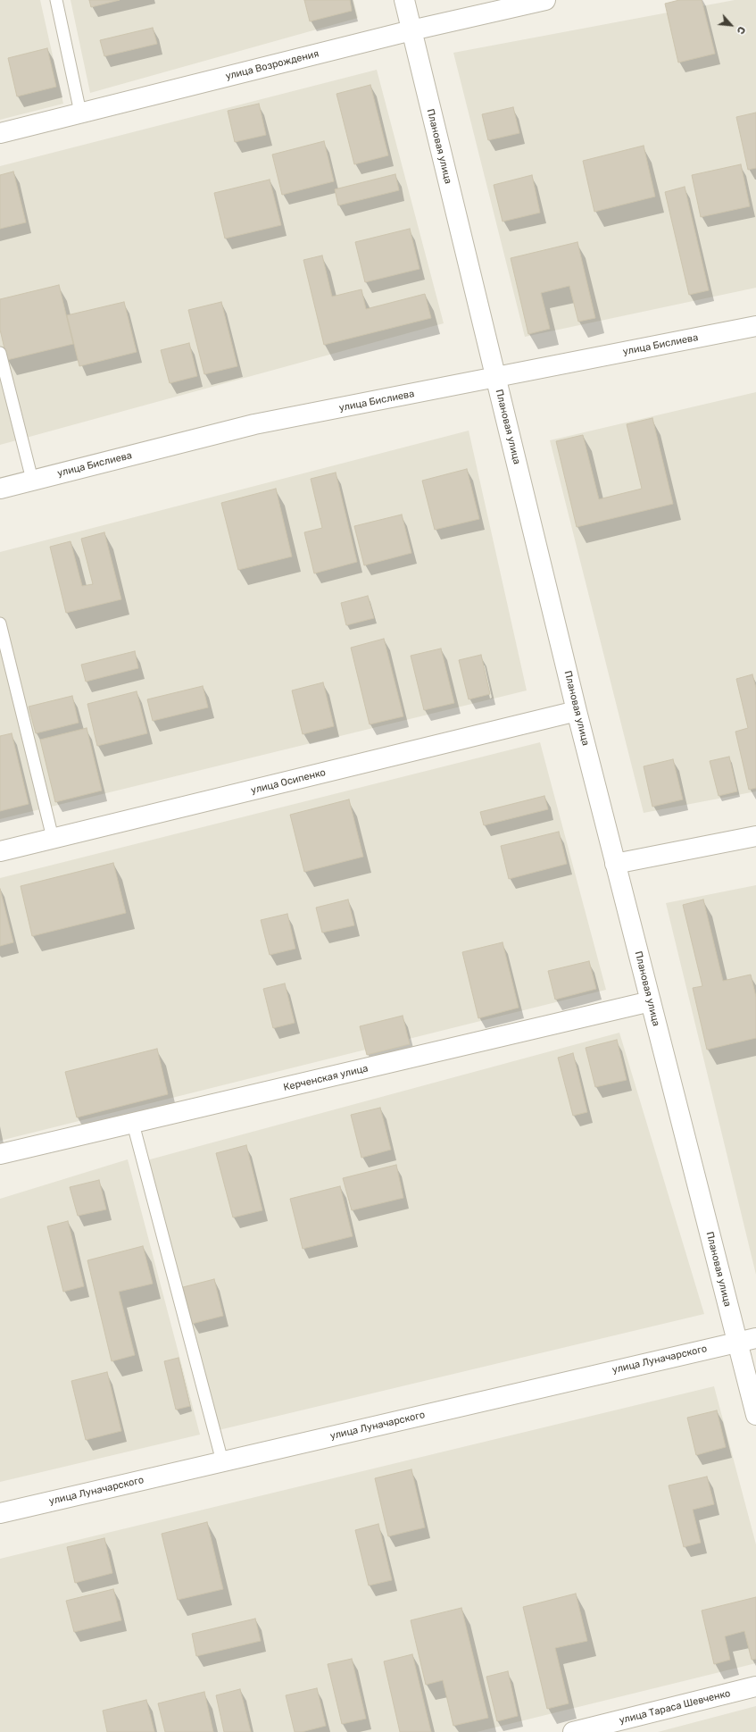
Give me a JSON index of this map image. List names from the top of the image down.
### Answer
{
  "streets": {
    "street": [
      "улица Возрождения",
      "Плановая улица",
      "улица Бислиева",
      "улица Осипенко",
      "Керченская улица",
      "улица Луначарского",
      "улица Тараса Шевченко"
    ]
  },
  "crossings": [
    ["улица Возрождения", "Плановая улица"],
    ["Плановая улица", "улица Бислиева"],
    ["Плановая улица", "улица Осипенко"],
    ["Плановая улица", "Керченская улица"],
    ["Плановая улица", "улица Луначарского"]
  ],
  "north": "bottom right"
}
